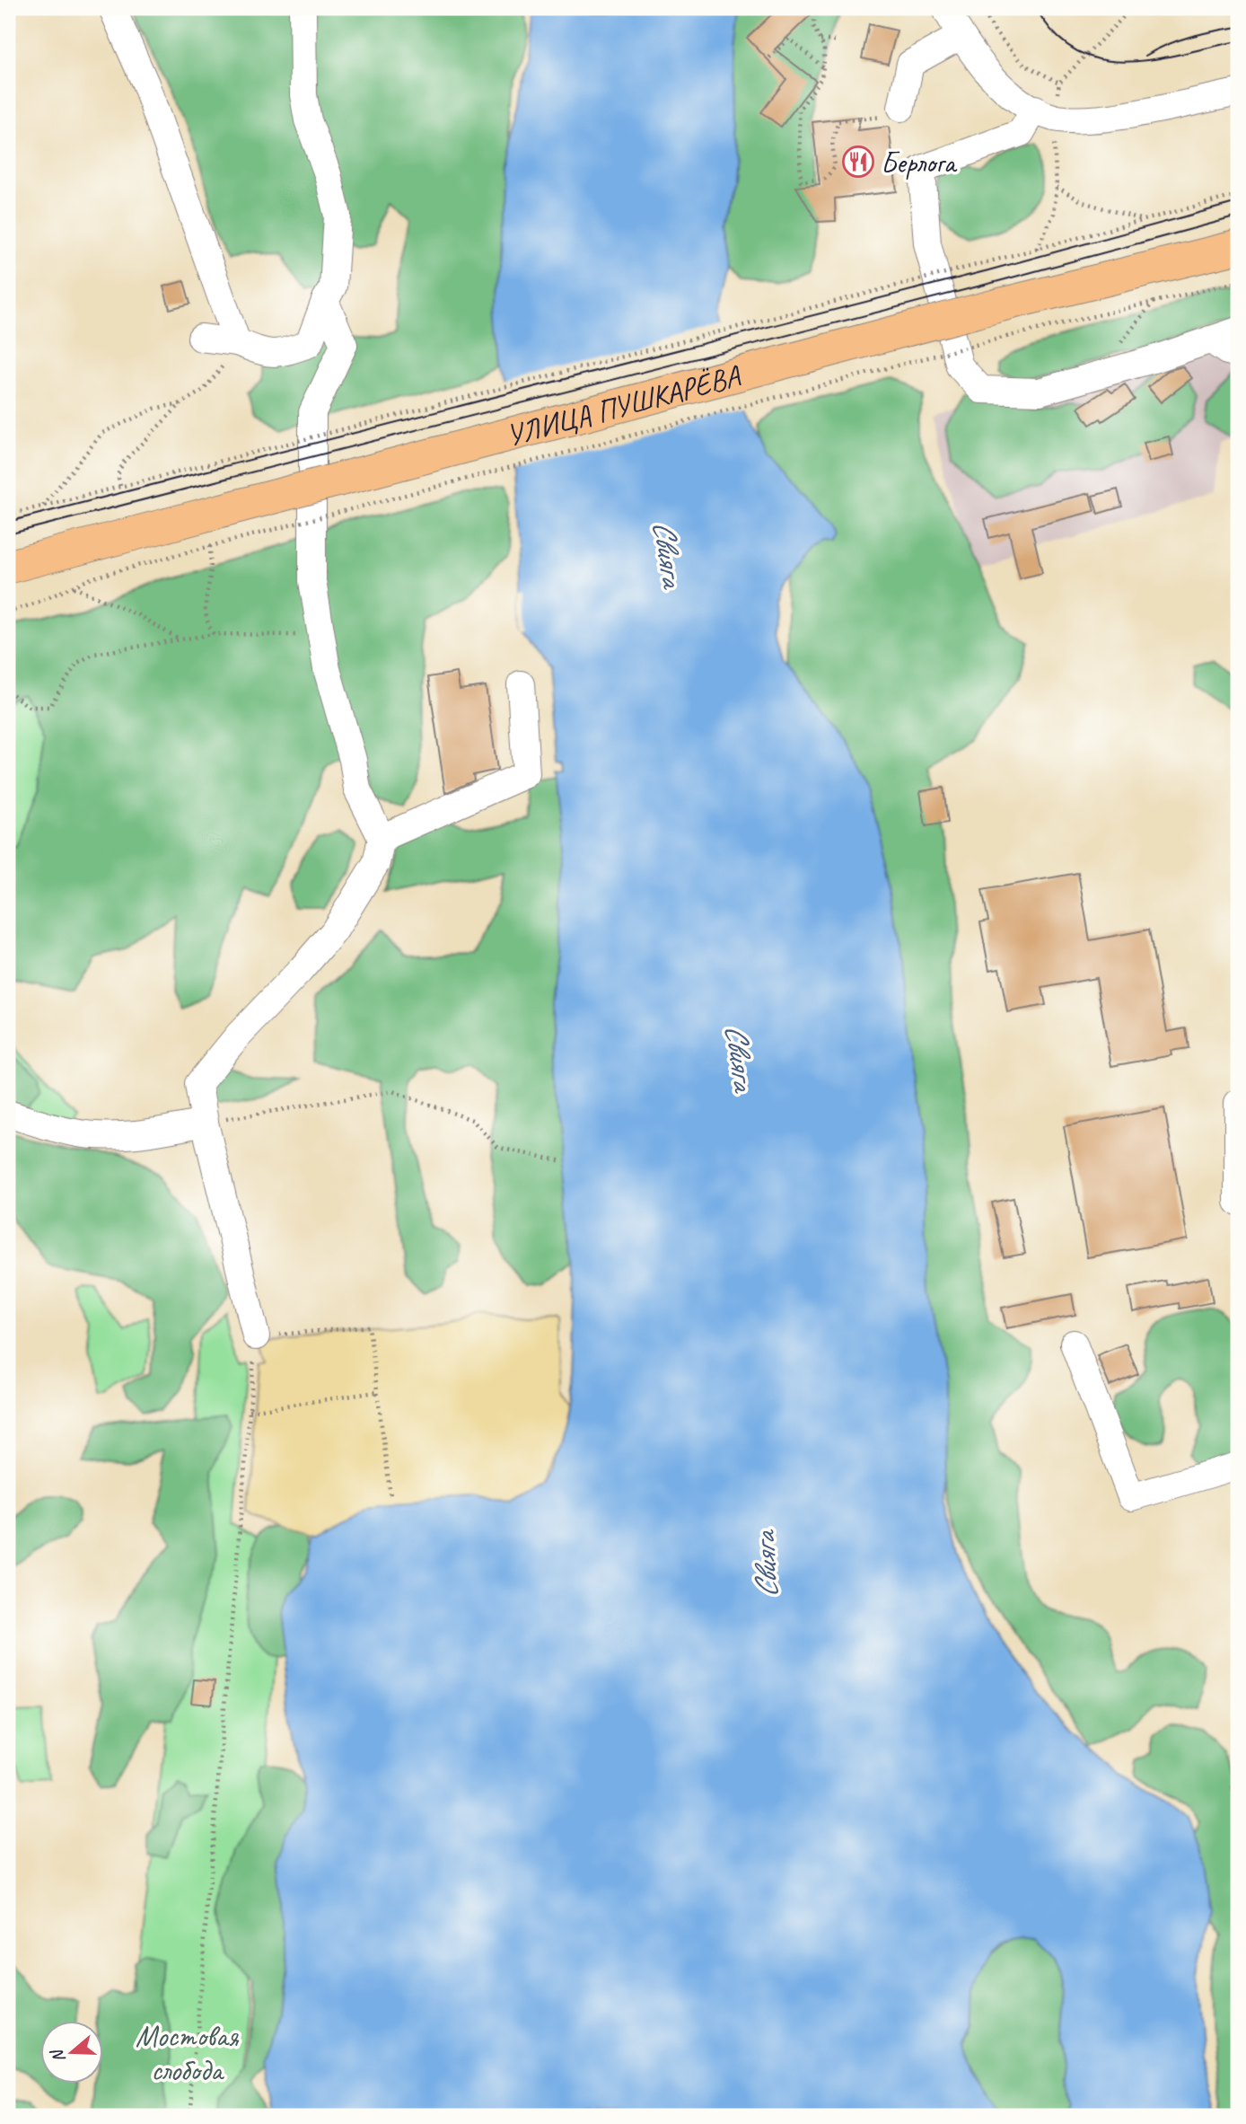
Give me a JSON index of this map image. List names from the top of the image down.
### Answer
{
  "streets": {
    "main road": ["УЛИЦА ПУШКАРЁВА"]
  },
  "water": ["Свияга"],
  "parks": ["Мостовая слобода"],
  "places": {
    "restaurant": ["Берлога"]
  },
  "north": "left"
}
